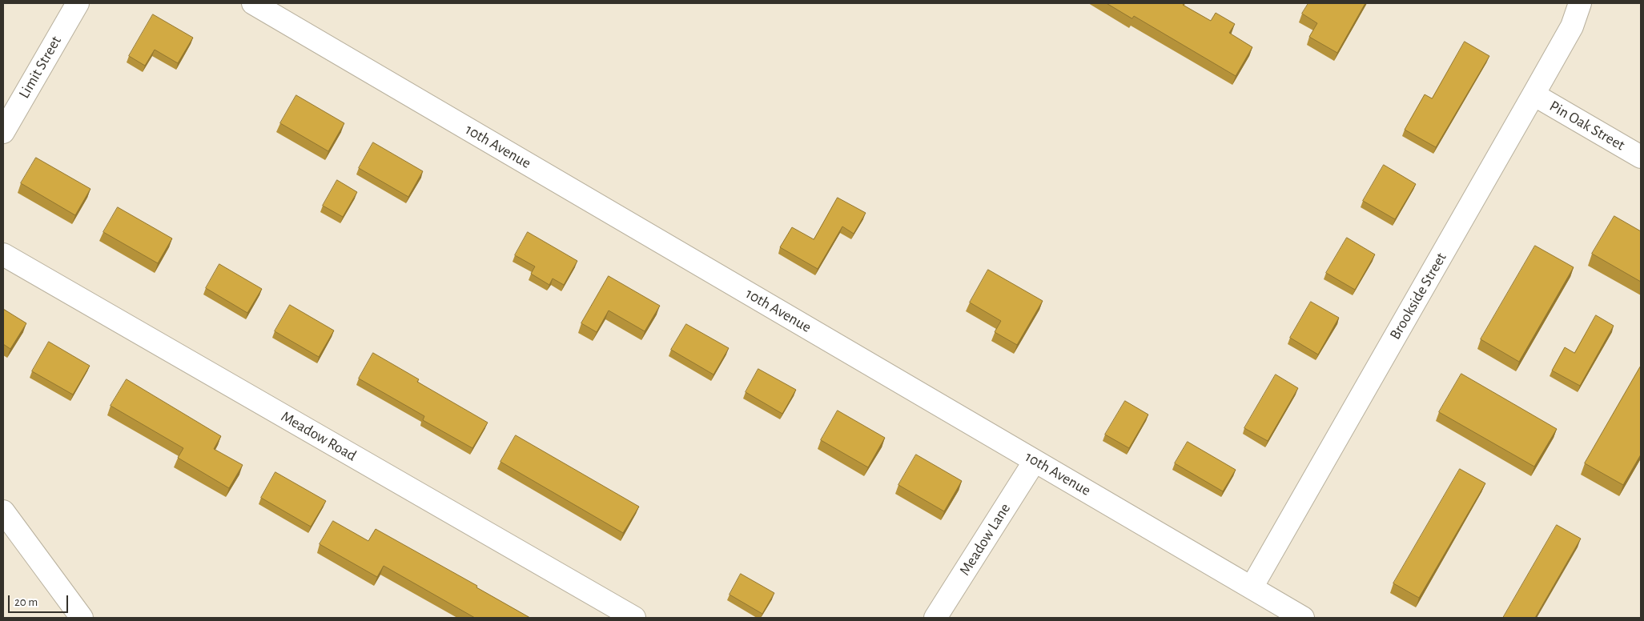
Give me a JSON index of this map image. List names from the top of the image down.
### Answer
{
  "streets": {
    "street": [
      "Limit Street",
      "Pin Oak Street",
      "10th Avenue",
      "Brookside Street",
      "Meadow Road",
      "Meadow Lane"
    ]
  },
  "crossings": [
    ["Pin Oak Street", "Brookside Street"],
    ["10th Avenue", "Brookside Street"],
    ["10th Avenue", "Meadow Lane"]
  ],
  "scale_bar": "20 m"
}
